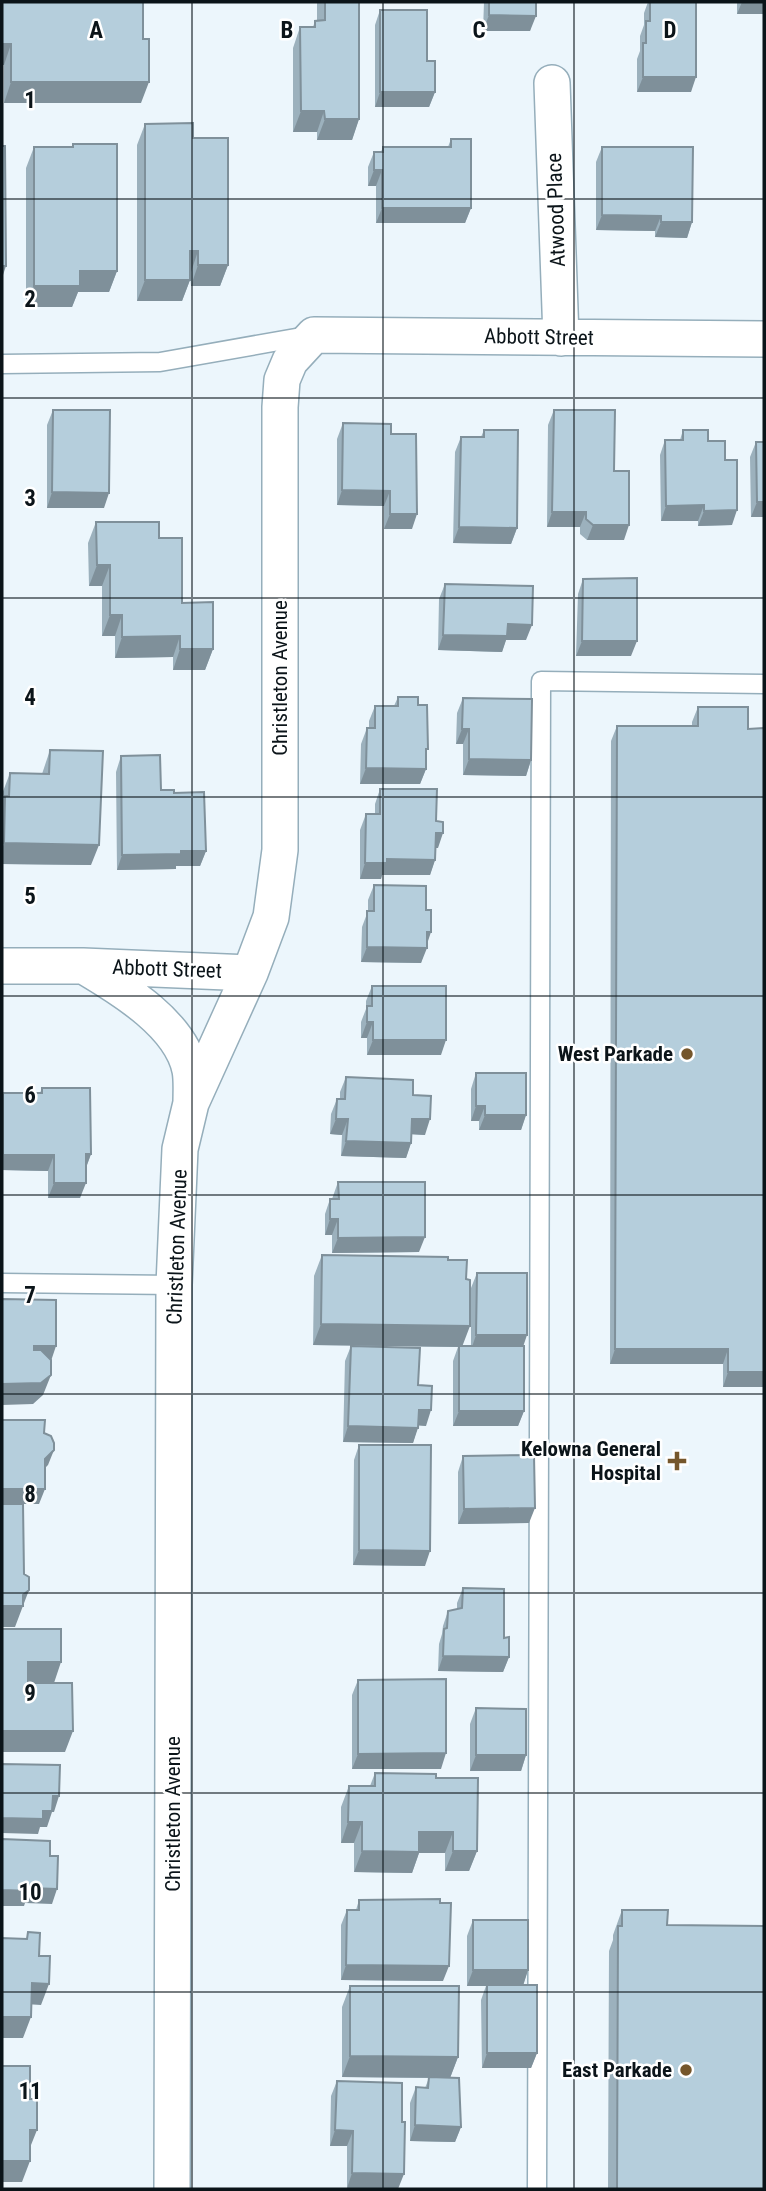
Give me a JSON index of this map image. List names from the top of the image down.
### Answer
{
  "streets": {
    "street": ["Atwood Place", "Abbott Street", "Christleton Avenue"]
  },
  "crossings": [
    ["Atwood Place", "Abbott Street"],
    ["Abbott Street", "Christleton Avenue"]
  ],
  "places": {
    "other": ["West Parkade", "East Parkade"],
    "health": ["Kelowna General Hospital"]
  },
  "grid": {
    "columns": [
      "A",
      "B",
      "C",
      "D"
    ],
    "rows": [
      "1",
      "2",
      "3",
      "4",
      "5",
      "6",
      "7",
      "8",
      "9",
      "10",
      "11"
    ]
  }
}
